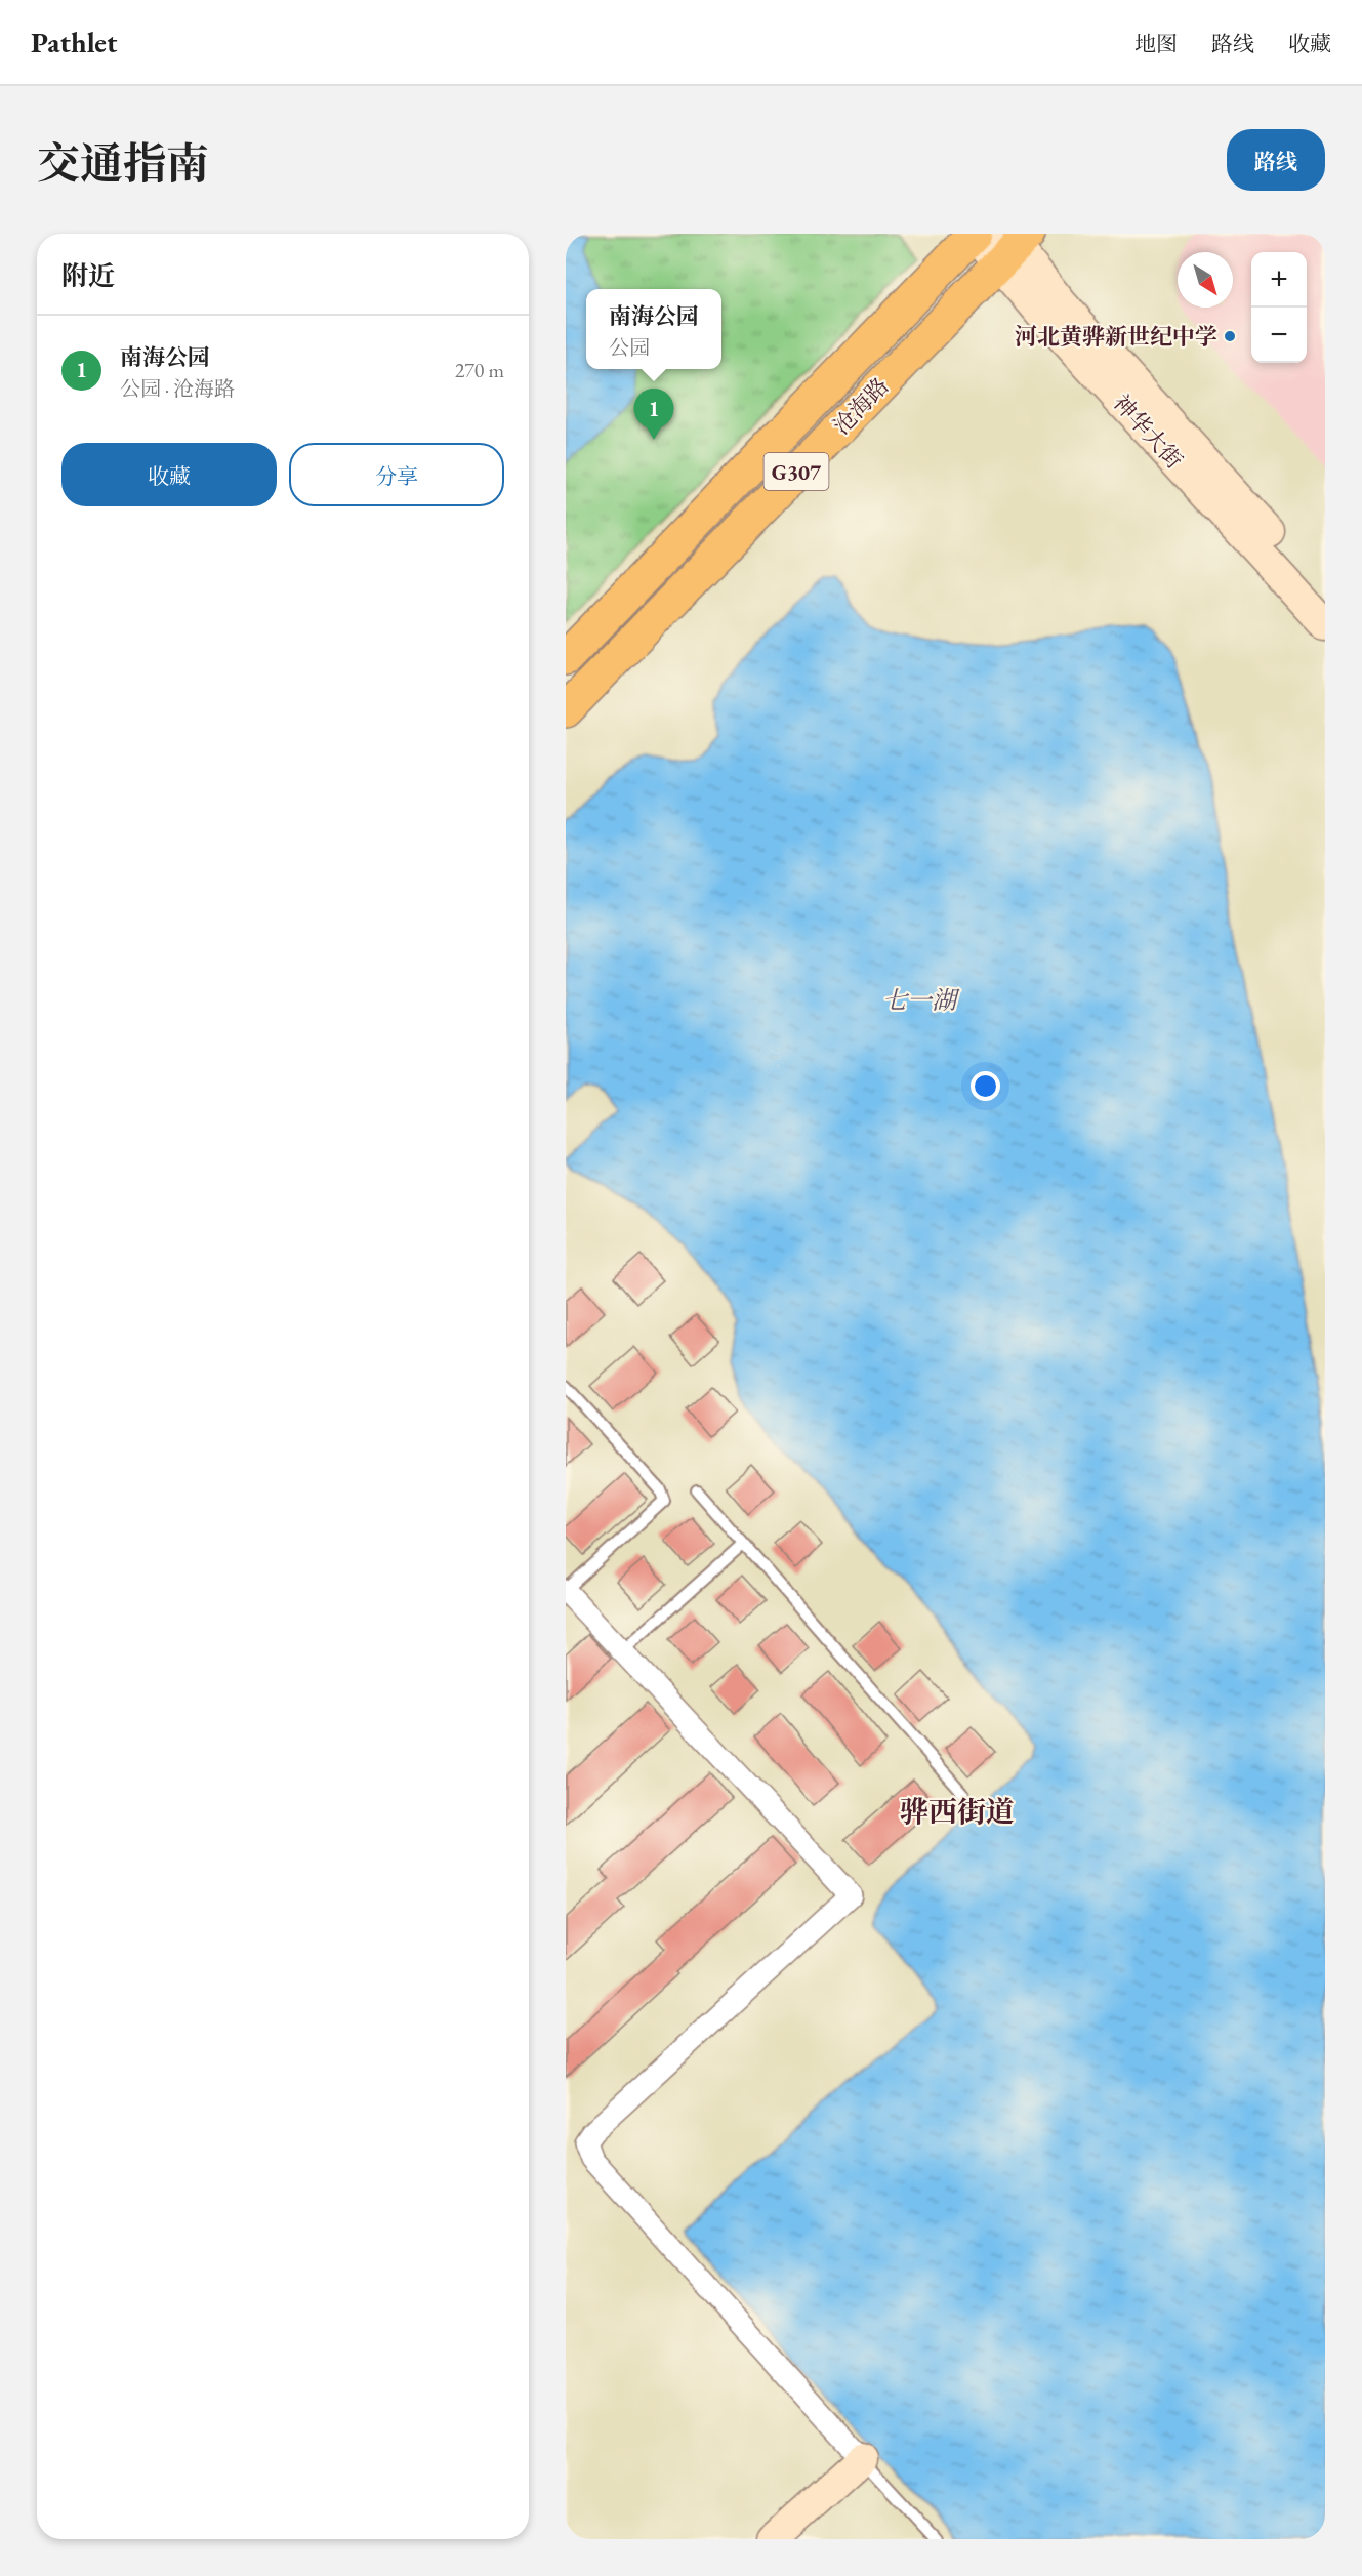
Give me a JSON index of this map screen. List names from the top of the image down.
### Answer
{
  "streets": {
    "main road": ["沧海路", "神华大街", "G307"]
  },
  "crossings": [
    ["沧海路", "神华大街"]
  ],
  "districts": ["骅西街道"],
  "water": ["七一湖"],
  "places": ["河北黄骅新世纪中学"],
  "north": "bottom right",
  "page": {
    "header": "Pathlet",
    "nav": ["地图", "路线", "收藏"],
    "title": "交通指南",
    "buttons": [
      "路线",
      ["收藏", "分享"]
    ],
    "heading": "附近",
    "map_buttons": ["+", "−"],
    "popup": ["南海公园", "公园"],
    "list": [
      {
        "mark": "1",
        "name": "南海公园",
        "note": "公园 · 沧海路",
        "value": "270 m"
      }
    ],
    "pins": "1"
  }
}
